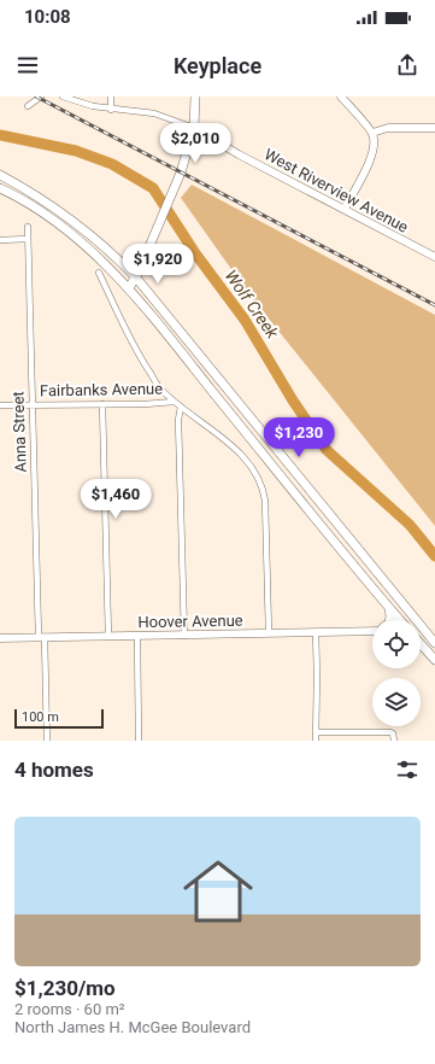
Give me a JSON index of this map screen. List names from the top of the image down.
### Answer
{
  "streets": {
    "street": [
      "West Riverview Avenue",
      "Fairbanks Avenue",
      "Anna Street",
      "Hoover Avenue"
    ]
  },
  "crossings": [
    ["Fairbanks Avenue", "Anna Street"],
    ["Anna Street", "Hoover Avenue"]
  ],
  "water": ["Wolf Creek"],
  "scale_bar": "100 m",
  "page": {
    "status": "10:08",
    "header": "Keyplace",
    "price": [
      "$2,010",
      "$1,920",
      "$1,230",
      "$1,460"
    ],
    "scale": "100 m",
    "heading": "4 homes",
    "list": [
      {
        "name": "$1,230/mo",
        "note": "2 rooms · 60 m² · North James H. McGee Boulevard"
      }
    ]
  }
}
